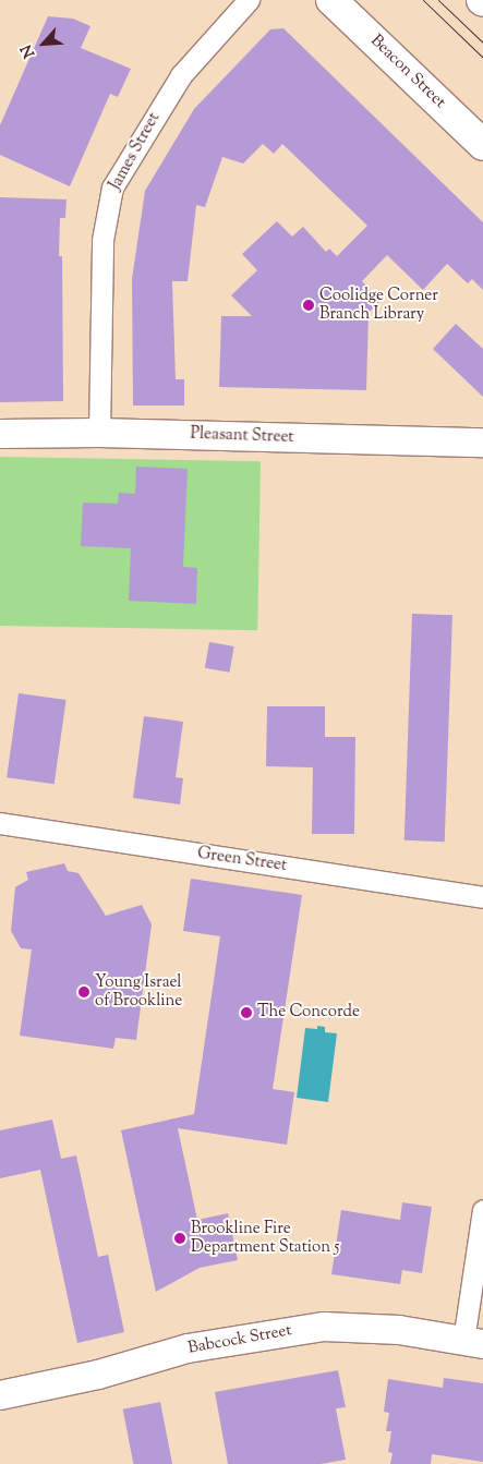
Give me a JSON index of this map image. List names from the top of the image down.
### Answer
{
  "streets": {
    "main road": ["Beacon Street"],
    "street": [
      "James Street",
      "Pleasant Street",
      "Green Street",
      "Babcock Street"
    ]
  },
  "crossings": [
    ["James Street", "Pleasant Street"]
  ],
  "places": [
    "Coolidge Corner Branch Library",
    "Young Israel of Brookline",
    "The Concorde",
    "Brookline Fire Department Station 5"
  ],
  "north": "bottom left"
}
